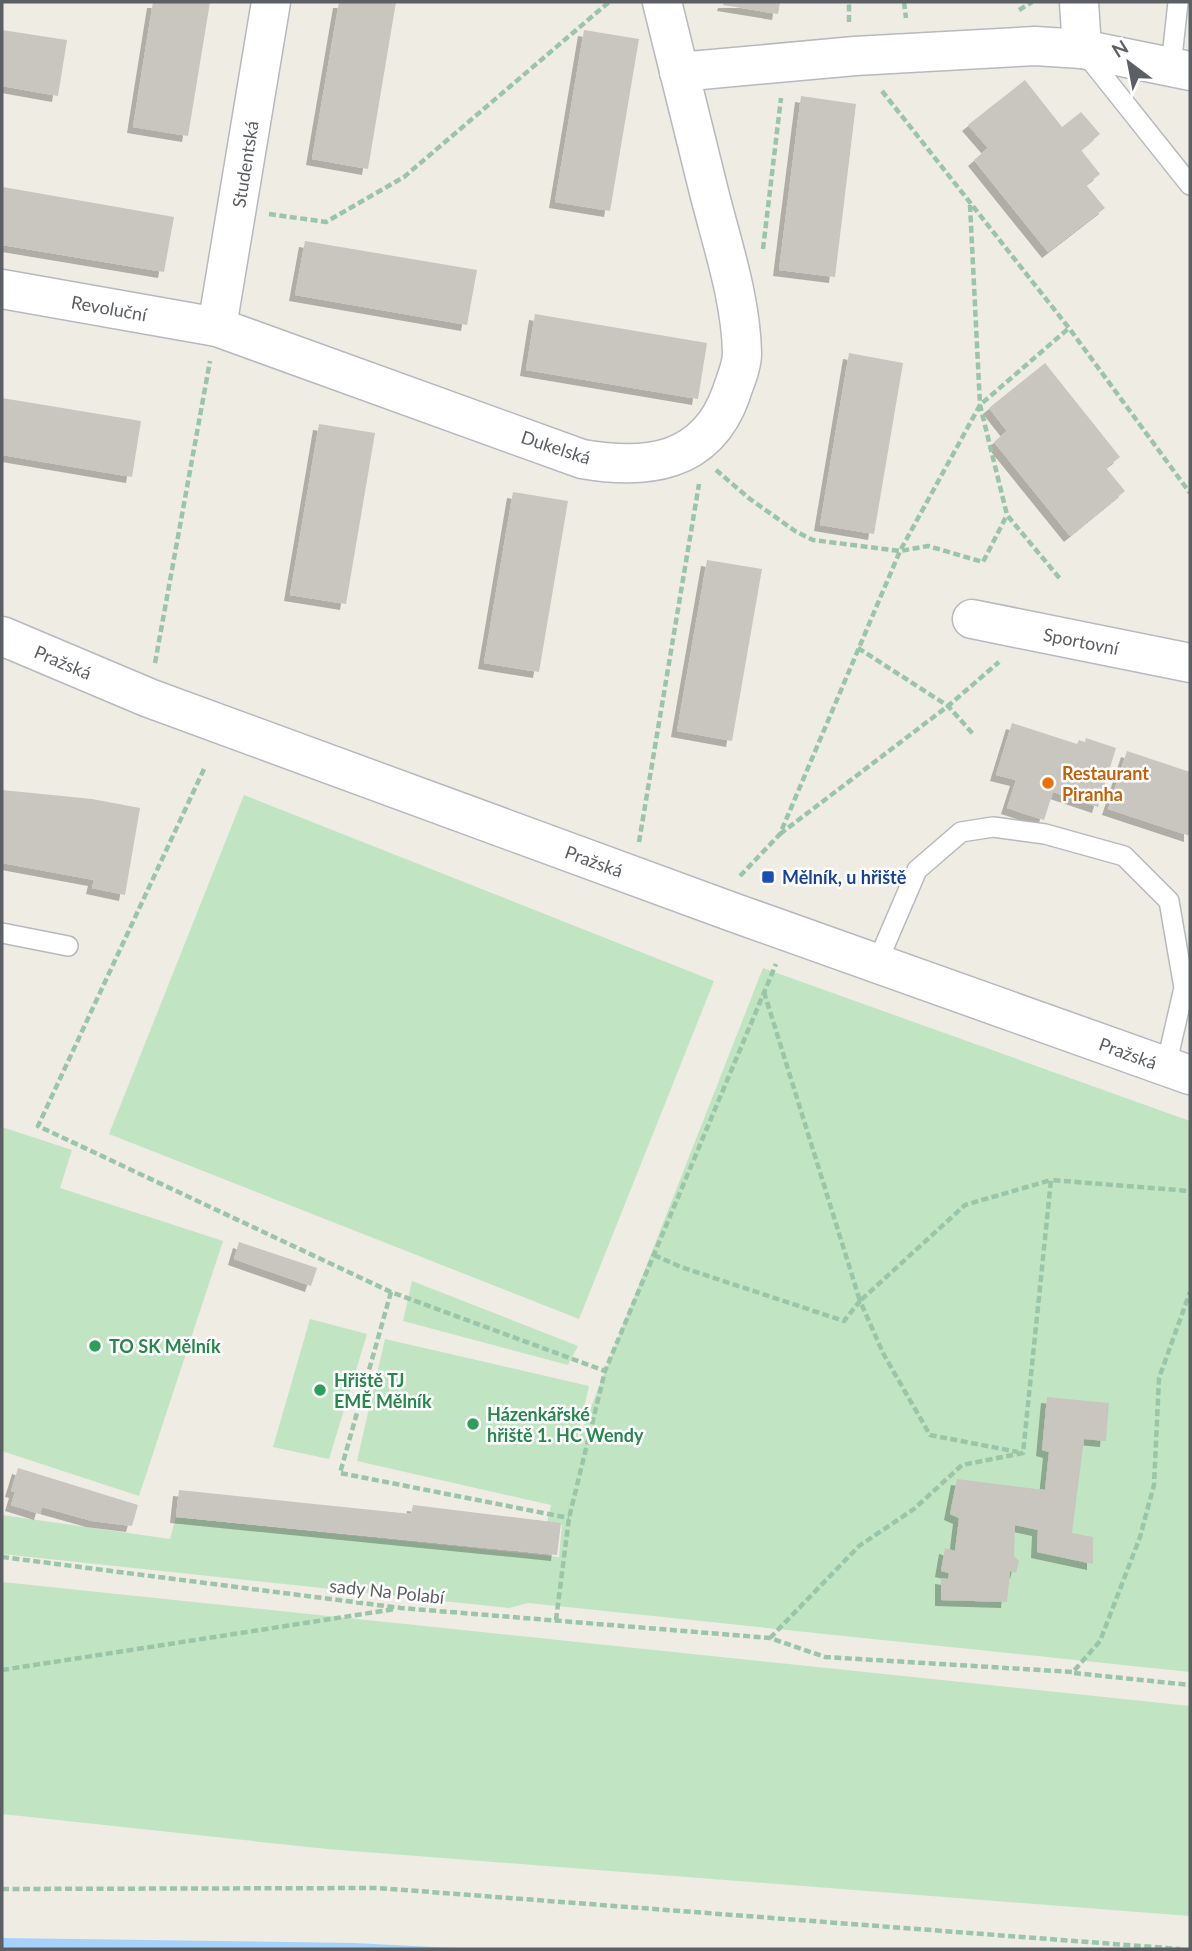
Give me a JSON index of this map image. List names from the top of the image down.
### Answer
{
  "streets": {
    "street": [
      "Studentská",
      "Revoluční",
      "Dukelská",
      "Sportovní",
      "Pražská"
    ],
    "path": ["sady Na Polabí"]
  },
  "crossings": [
    ["Studentská", "Revoluční"],
    ["Studentská", "Dukelská"],
    ["Revoluční", "Dukelská"]
  ],
  "places": {
    "other": [
      "Restaurant Piranha",
      "TO SK Mělník",
      "Hřiště TJ EMĚ Mělník",
      "Házenkářské hřiště 1. HC Wendy"
    ],
    "transit": ["Mělník, u hřiště"]
  },
  "north": "top left"
}
